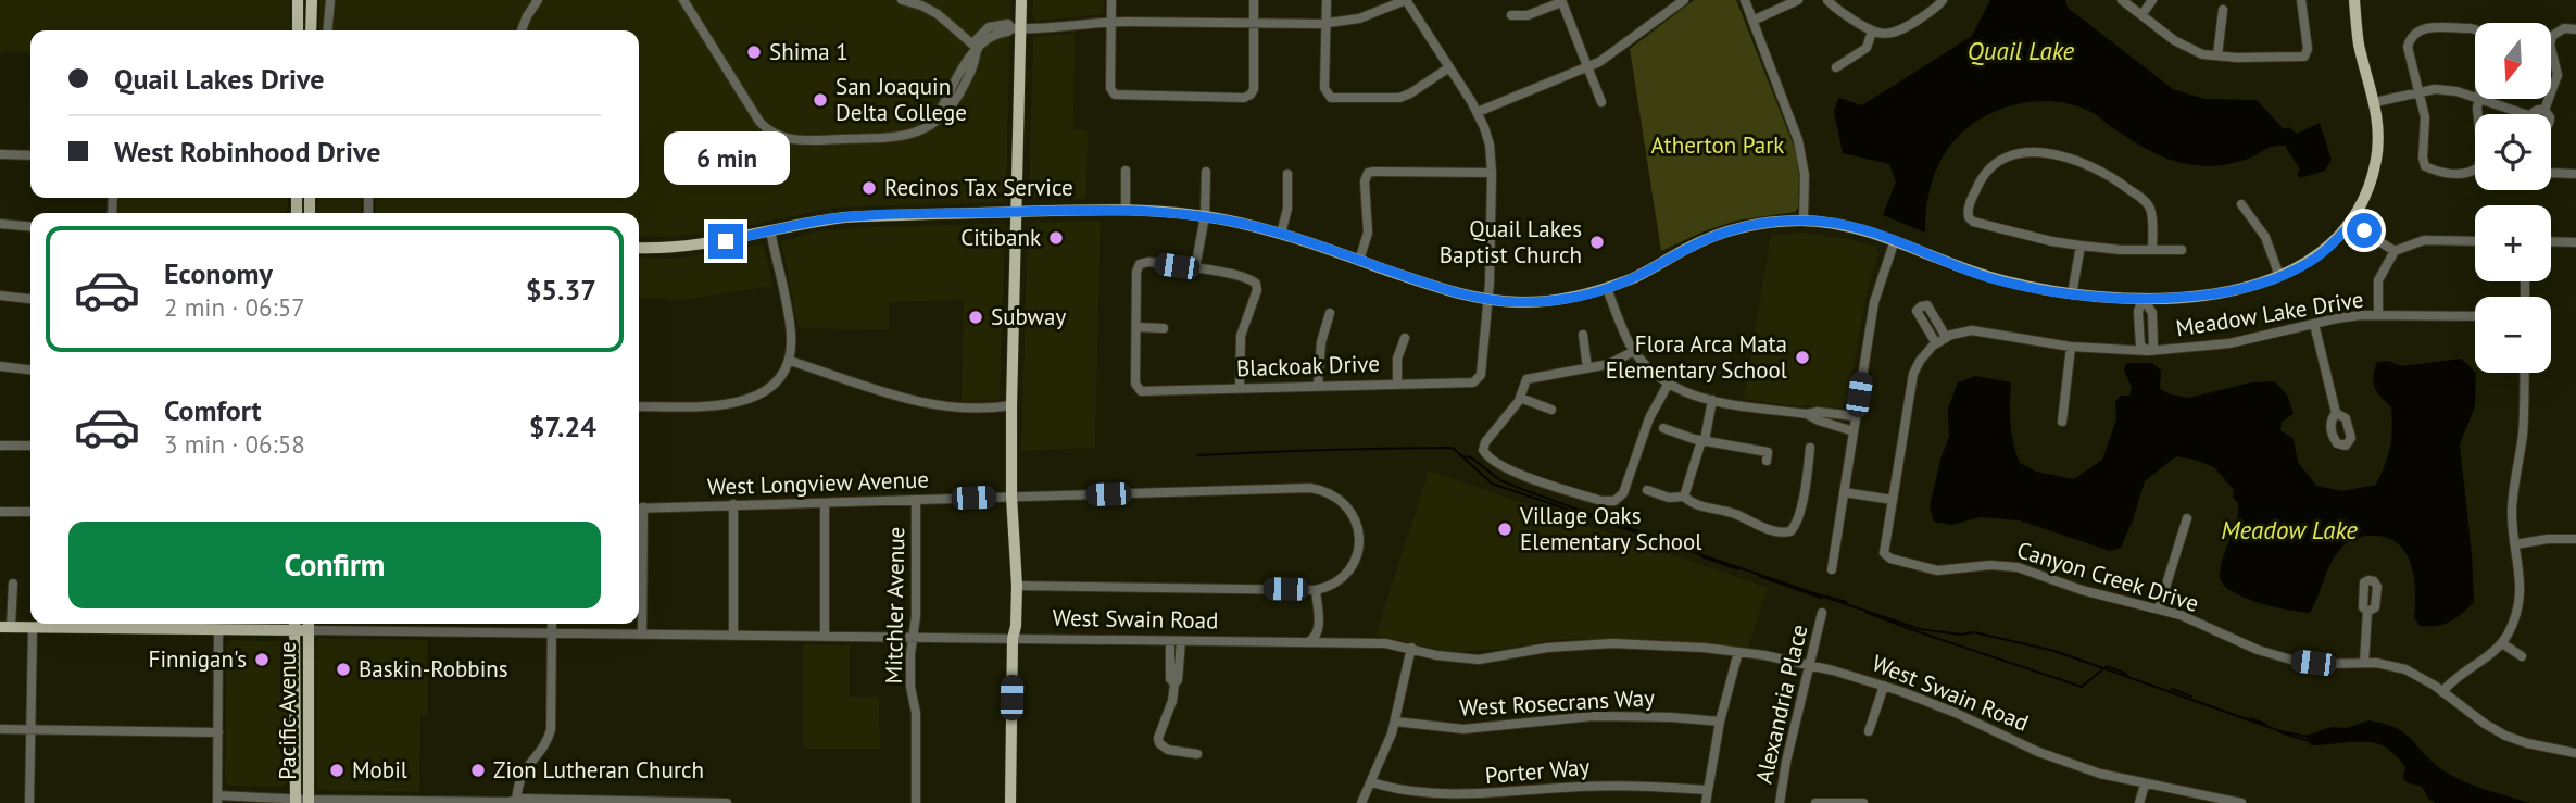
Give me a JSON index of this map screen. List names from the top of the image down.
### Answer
{
  "streets": {
    "main road": ["West Swain Road", "Pacific Avenue"],
    "street": [
      "Meadow Lake Drive",
      "Blackoak Drive",
      "West Longview Avenue",
      "Canyon Creek Drive",
      "Mitchler Avenue",
      "West Rosecrans Way",
      "Alexandria Place",
      "Porter Way"
    ]
  },
  "crossings": [
    ["Meadow Lake Drive", "Canyon Creek Drive"],
    ["West Longview Avenue", "Mitchler Avenue"],
    ["Mitchler Avenue", "West Swain Road"],
    ["West Swain Road", "Alexandria Place"],
    ["West Swain Road", "Pacific Avenue"]
  ],
  "water": ["Quail Lake", "Meadow Lake"],
  "parks": ["Atherton Park"],
  "places": [
    "Shima 1",
    "San Joaquin Delta College",
    "Recinos Tax Service",
    "Citibank",
    "Quail Lakes Baptist Church",
    "Subway",
    "Flora Arca Mata Elementary School",
    "Village Oaks Elementary School",
    "Finnigan's",
    "Baskin-Robbins",
    "Mobil",
    "Zion Lutheran Church"
  ],
  "north": "bottom",
  "page": {
    "map_buttons": ["+", "−"],
    "banner": ["Quail Lakes Drive", "West Robinhood Drive"],
    "bubble": "6 min",
    "list": [
      {
        "name": "Economy",
        "note": "2 min · 06:57",
        "value": "$5.37"
      },
      {
        "name": "Comfort",
        "note": "3 min · 06:58",
        "value": "$7.24"
      }
    ],
    "buttons": "Confirm"
  }
}
